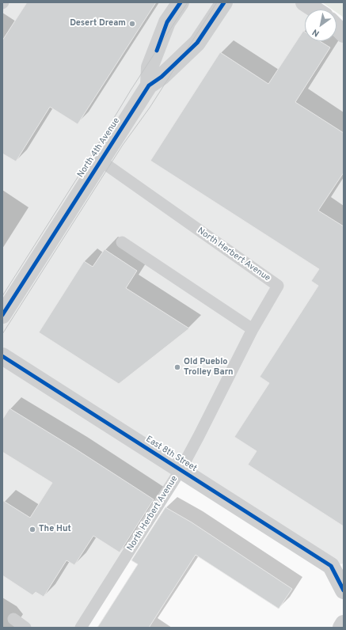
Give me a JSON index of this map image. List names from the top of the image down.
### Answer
{
  "streets": {
    "street": ["North 4th Avenue", "East 8th Street"],
    "lane": ["North Herbert Avenue"]
  },
  "crossings": [
    ["North 4th Avenue", "North Herbert Avenue"],
    ["North Herbert Avenue", "East 8th Street"]
  ],
  "places": ["Desert Dream", "Old Pueblo Trolley Barn", "The Hut"],
  "north": "bottom left"
}
